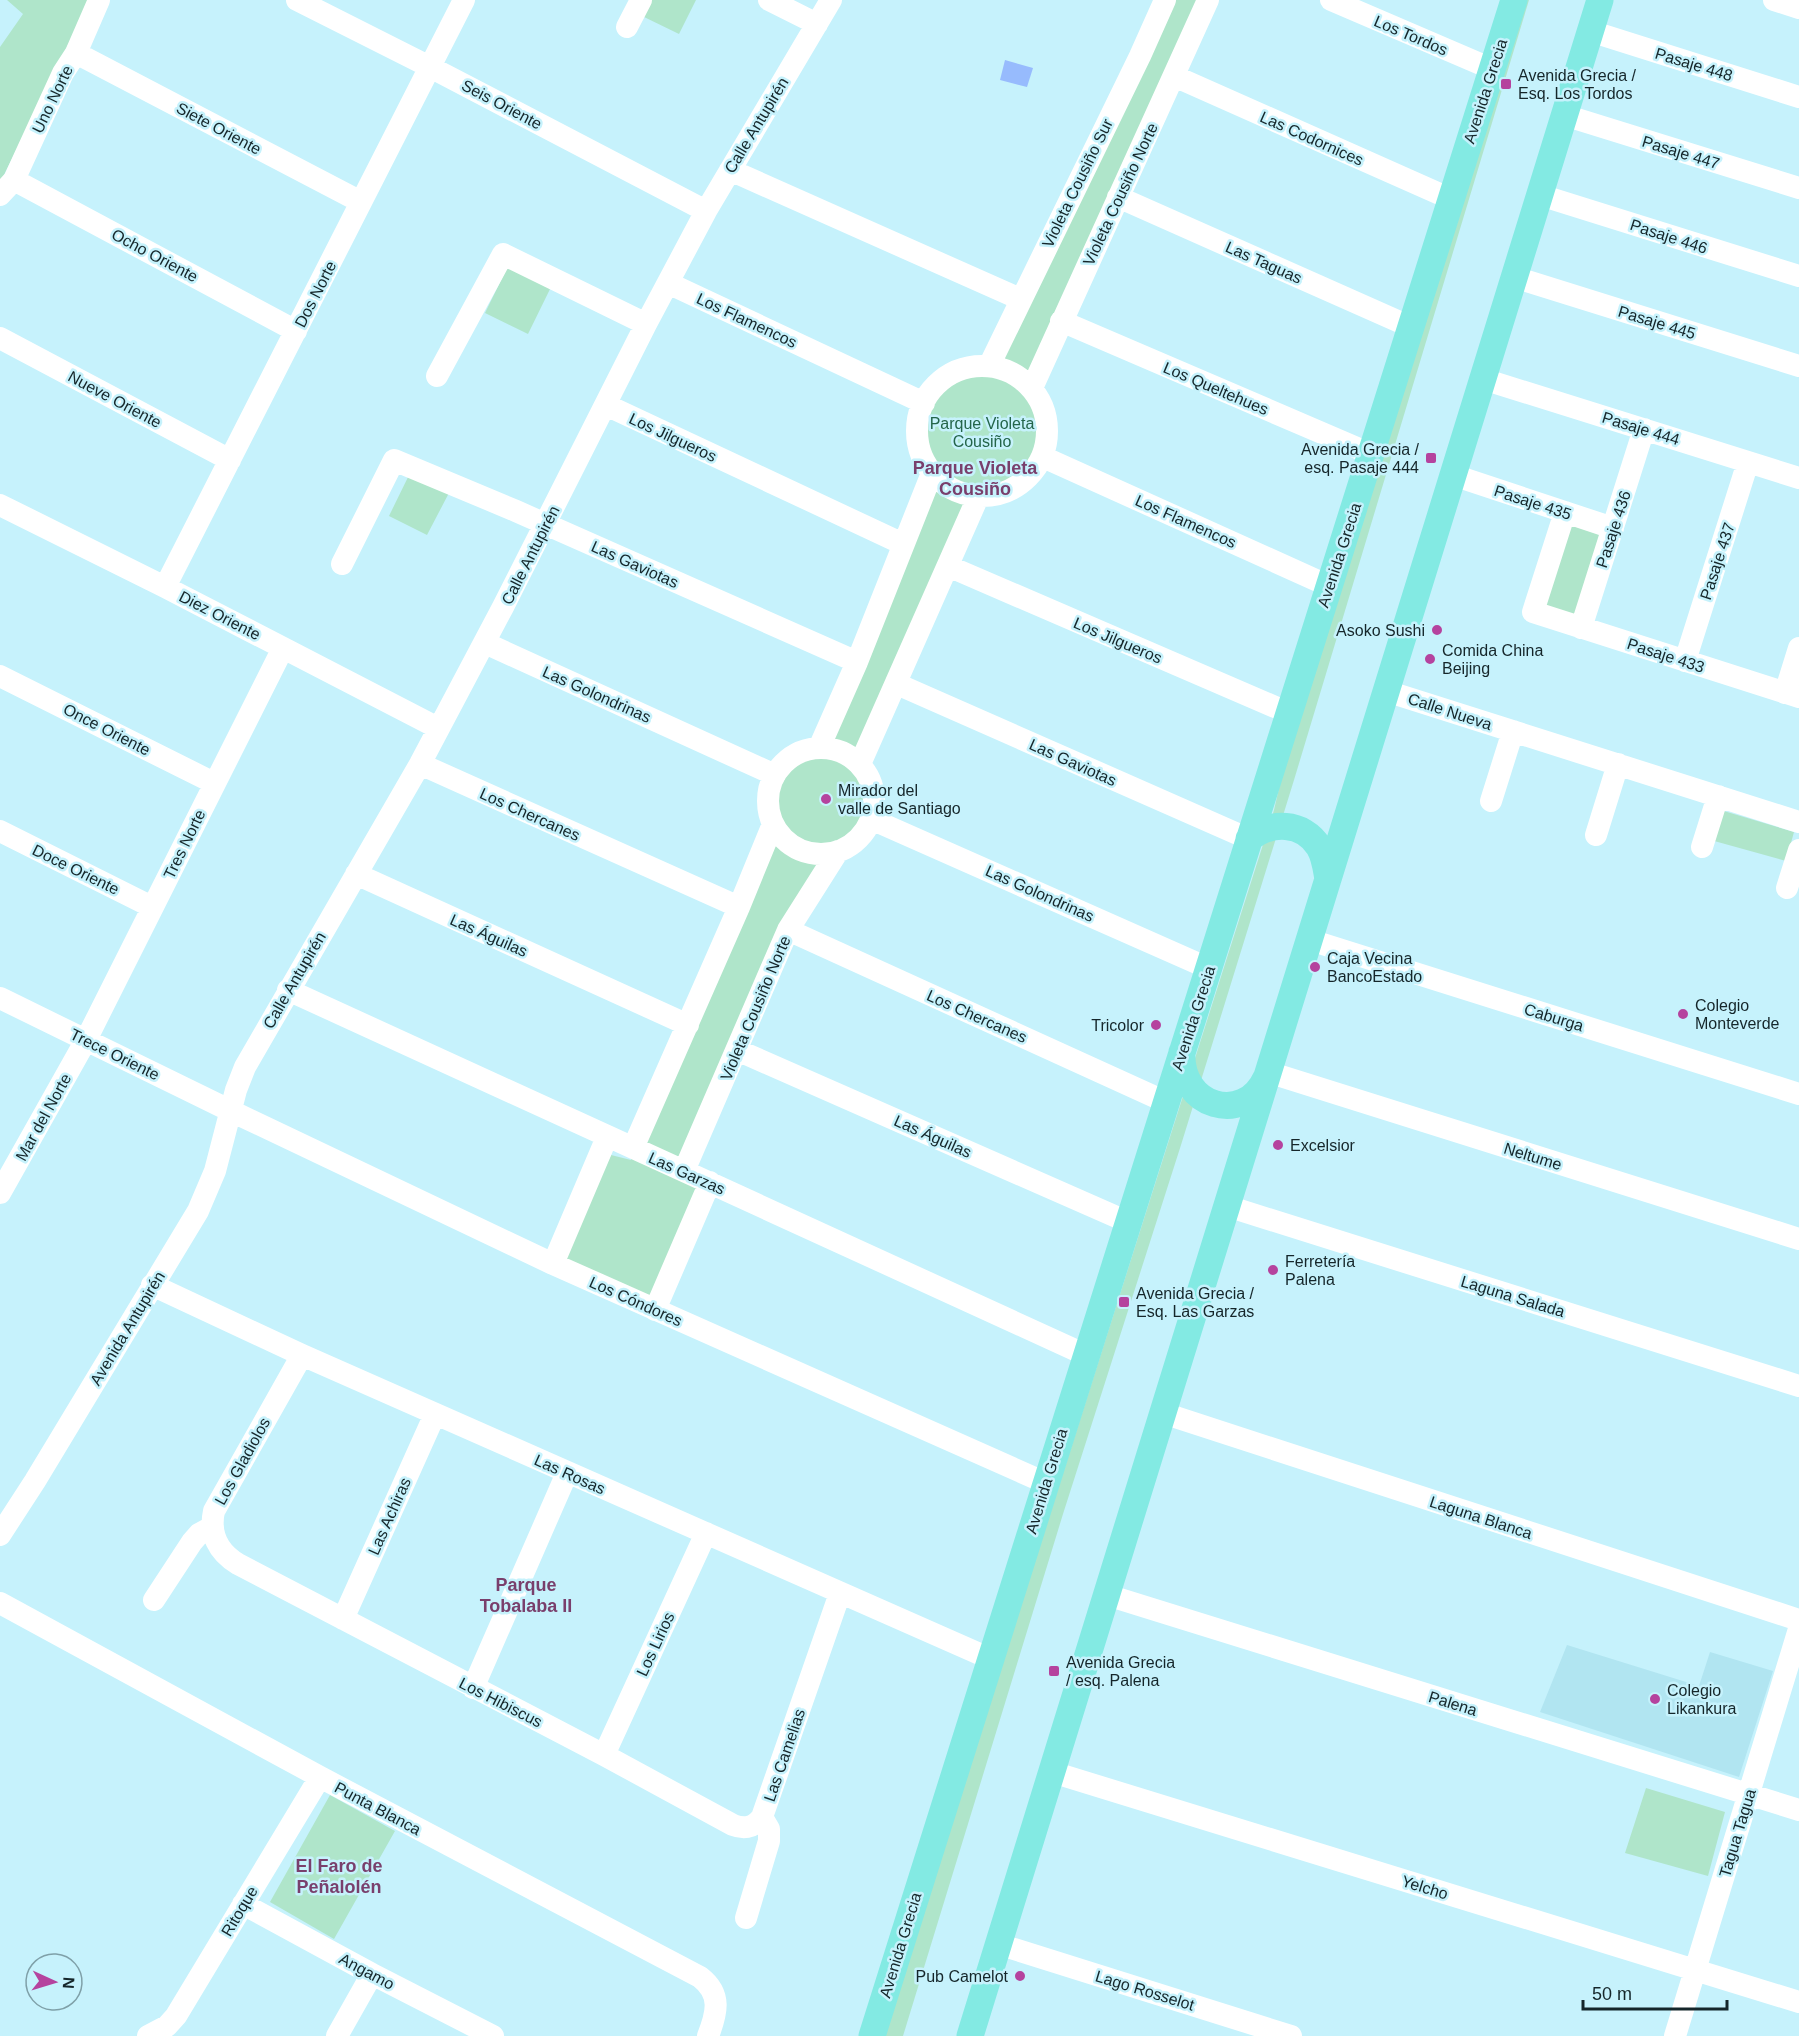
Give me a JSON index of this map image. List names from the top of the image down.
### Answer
{
  "streets": {
    "main road": ["Avenida Grecia"],
    "street": [
      "Los Tordos",
      "Pasaje 448",
      "Uno Norte",
      "Seis Oriente",
      "Calle Antupirén",
      "Siete Oriente",
      "Las Codornices",
      "Pasaje 447",
      "Violeta Cousiño Sur",
      "Violeta Cousiño Norte",
      "Pasaje 446",
      "Ocho Oriente",
      "Las Taguas",
      "Dos Norte",
      "Los Flamencos",
      "Pasaje 445",
      "Los Queltehues",
      "Nueve Oriente",
      "Pasaje 444",
      "Los Jilgueros",
      "Pasaje 435",
      "Pasaje 436",
      "Pasaje 437",
      "Las Gaviotas",
      "Diez Oriente",
      "Pasaje 433",
      "Las Golondrinas",
      "Calle Nueva",
      "Once Oriente",
      "Los Chercanes",
      "Tres Norte",
      "Doce Oriente",
      "Las Águilas",
      "Caburga",
      "Trece Oriente",
      "Mar del Norte",
      "Neltume",
      "Las Garzas",
      "Laguna Salada",
      "Los Cóndores",
      "Avenida Antupirén",
      "Los Gladiolos",
      "Las Rosas",
      "Las Achiras",
      "Laguna Blanca",
      "Los Lirios",
      "Los Hibiscus",
      "Palena",
      "Las Camelias",
      "Punta Blanca",
      "Tagua Tagua",
      "Yelcho",
      "Ritoque",
      "Angamo",
      "Lago Rosselot"
    ]
  },
  "crossings": [
    ["Los Tordos", "Avenida Grecia"],
    ["Avenida Grecia", "Las Codornices"],
    ["Avenida Grecia", "Las Taguas"],
    ["Avenida Grecia", "Los Flamencos"],
    ["Avenida Grecia", "Los Queltehues"],
    ["Avenida Grecia", "Los Jilgueros"],
    ["Avenida Grecia", "Las Gaviotas"],
    ["Avenida Grecia", "Las Golondrinas"],
    ["Avenida Grecia", "Los Chercanes"],
    ["Avenida Grecia", "Las Águilas"],
    ["Avenida Grecia", "Las Garzas"],
    ["Avenida Grecia", "Los Cóndores"],
    ["Avenida Grecia", "Las Rosas"],
    ["Uno Norte", "Siete Oriente"],
    ["Uno Norte", "Ocho Oriente"],
    ["Seis Oriente", "Calle Antupirén"],
    ["Seis Oriente", "Dos Norte"],
    ["Calle Antupirén", "Los Flamencos"],
    ["Calle Antupirén", "Los Jilgueros"],
    ["Calle Antupirén", "Las Gaviotas"],
    ["Calle Antupirén", "Diez Oriente"],
    ["Calle Antupirén", "Las Golondrinas"],
    ["Calle Antupirén", "Los Chercanes"],
    ["Calle Antupirén", "Las Águilas"],
    ["Calle Antupirén", "Trece Oriente"],
    ["Calle Antupirén", "Las Garzas"],
    ["Calle Antupirén", "Los Cóndores"],
    ["Calle Antupirén", "Avenida Antupirén"],
    ["Siete Oriente", "Dos Norte"],
    ["Las Codornices", "Violeta Cousiño Norte"],
    ["Violeta Cousiño Sur", "Violeta Cousiño Norte"],
    ["Violeta Cousiño Sur", "Los Flamencos"],
    ["Violeta Cousiño Norte", "Las Taguas"],
    ["Violeta Cousiño Norte", "Los Flamencos"],
    ["Violeta Cousiño Norte", "Los Queltehues"],
    ["Violeta Cousiño Norte", "Las Golondrinas"],
    ["Violeta Cousiño Norte", "Los Chercanes"],
    ["Violeta Cousiño Norte", "Las Águilas"],
    ["Violeta Cousiño Norte", "Las Garzas"],
    ["Ocho Oriente", "Dos Norte"],
    ["Dos Norte", "Nueve Oriente"],
    ["Dos Norte", "Diez Oriente"],
    ["Pasaje 444", "Pasaje 436"],
    ["Pasaje 444", "Pasaje 437"],
    ["Pasaje 435", "Pasaje 436"],
    ["Pasaje 435", "Pasaje 433"],
    ["Pasaje 436", "Pasaje 433"],
    ["Pasaje 437", "Pasaje 433"],
    ["Diez Oriente", "Tres Norte"],
    ["Once Oriente", "Tres Norte"],
    ["Tres Norte", "Doce Oriente"],
    ["Tres Norte", "Trece Oriente"],
    ["Tres Norte", "Mar del Norte"],
    ["Trece Oriente", "Mar del Norte"],
    ["Trece Oriente", "Los Cóndores"],
    ["Trece Oriente", "Avenida Antupirén"],
    ["Los Cóndores", "Avenida Antupirén"],
    ["Avenida Antupirén", "Las Rosas"],
    ["Los Gladiolos", "Las Rosas"],
    ["Los Gladiolos", "Los Hibiscus"],
    ["Las Rosas", "Las Achiras"],
    ["Las Rosas", "Los Lirios"],
    ["Las Rosas", "Las Camelias"],
    ["Las Achiras", "Los Hibiscus"],
    ["Los Lirios", "Los Hibiscus"],
    ["Los Hibiscus", "Las Camelias"],
    ["Palena", "Tagua Tagua"],
    ["Punta Blanca", "Ritoque"],
    ["Tagua Tagua", "Yelcho"],
    ["Ritoque", "Angamo"]
  ],
  "districts": ["Parque Violeta Cousiño", "Parque Tobalaba II", "El Faro de Peñalolén"],
  "parks": ["Parque Violeta Cousiño"],
  "places": {
    "transit": [
      "Avenida Grecia / Esq. Los Tordos",
      "Avenida Grecia / esq. Pasaje 444",
      "Avenida Grecia / Esq. Las Garzas",
      "Avenida Grecia / esq. Palena"
    ],
    "other": [
      "Asoko Sushi",
      "Comida China Beijing",
      "Mirador del valle de Santiago",
      "Caja Vecina BancoEstado",
      "Colegio Monteverde",
      "Tricolor",
      "Excelsior",
      "Ferretería Palena",
      "Colegio Likankura",
      "Pub Camelot"
    ]
  },
  "scale_bar": "50 m",
  "north": "right"
}
